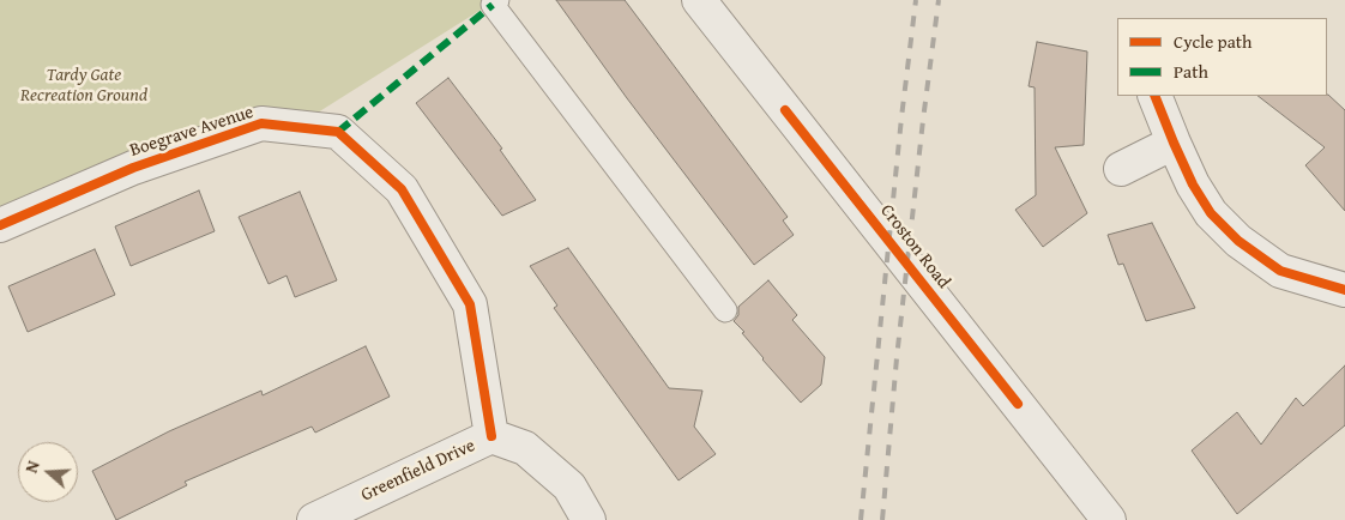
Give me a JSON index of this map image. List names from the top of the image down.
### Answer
{
  "streets": {
    "street": ["Boegrave Avenue", "Croston Road", "Greenfield Drive"]
  },
  "crossings": [
    ["Boegrave Avenue", "Greenfield Drive"]
  ],
  "parks": ["Tardy Gate Recreation Ground"],
  "legend": ["Cycle path", "Path"],
  "north": "left"
}
